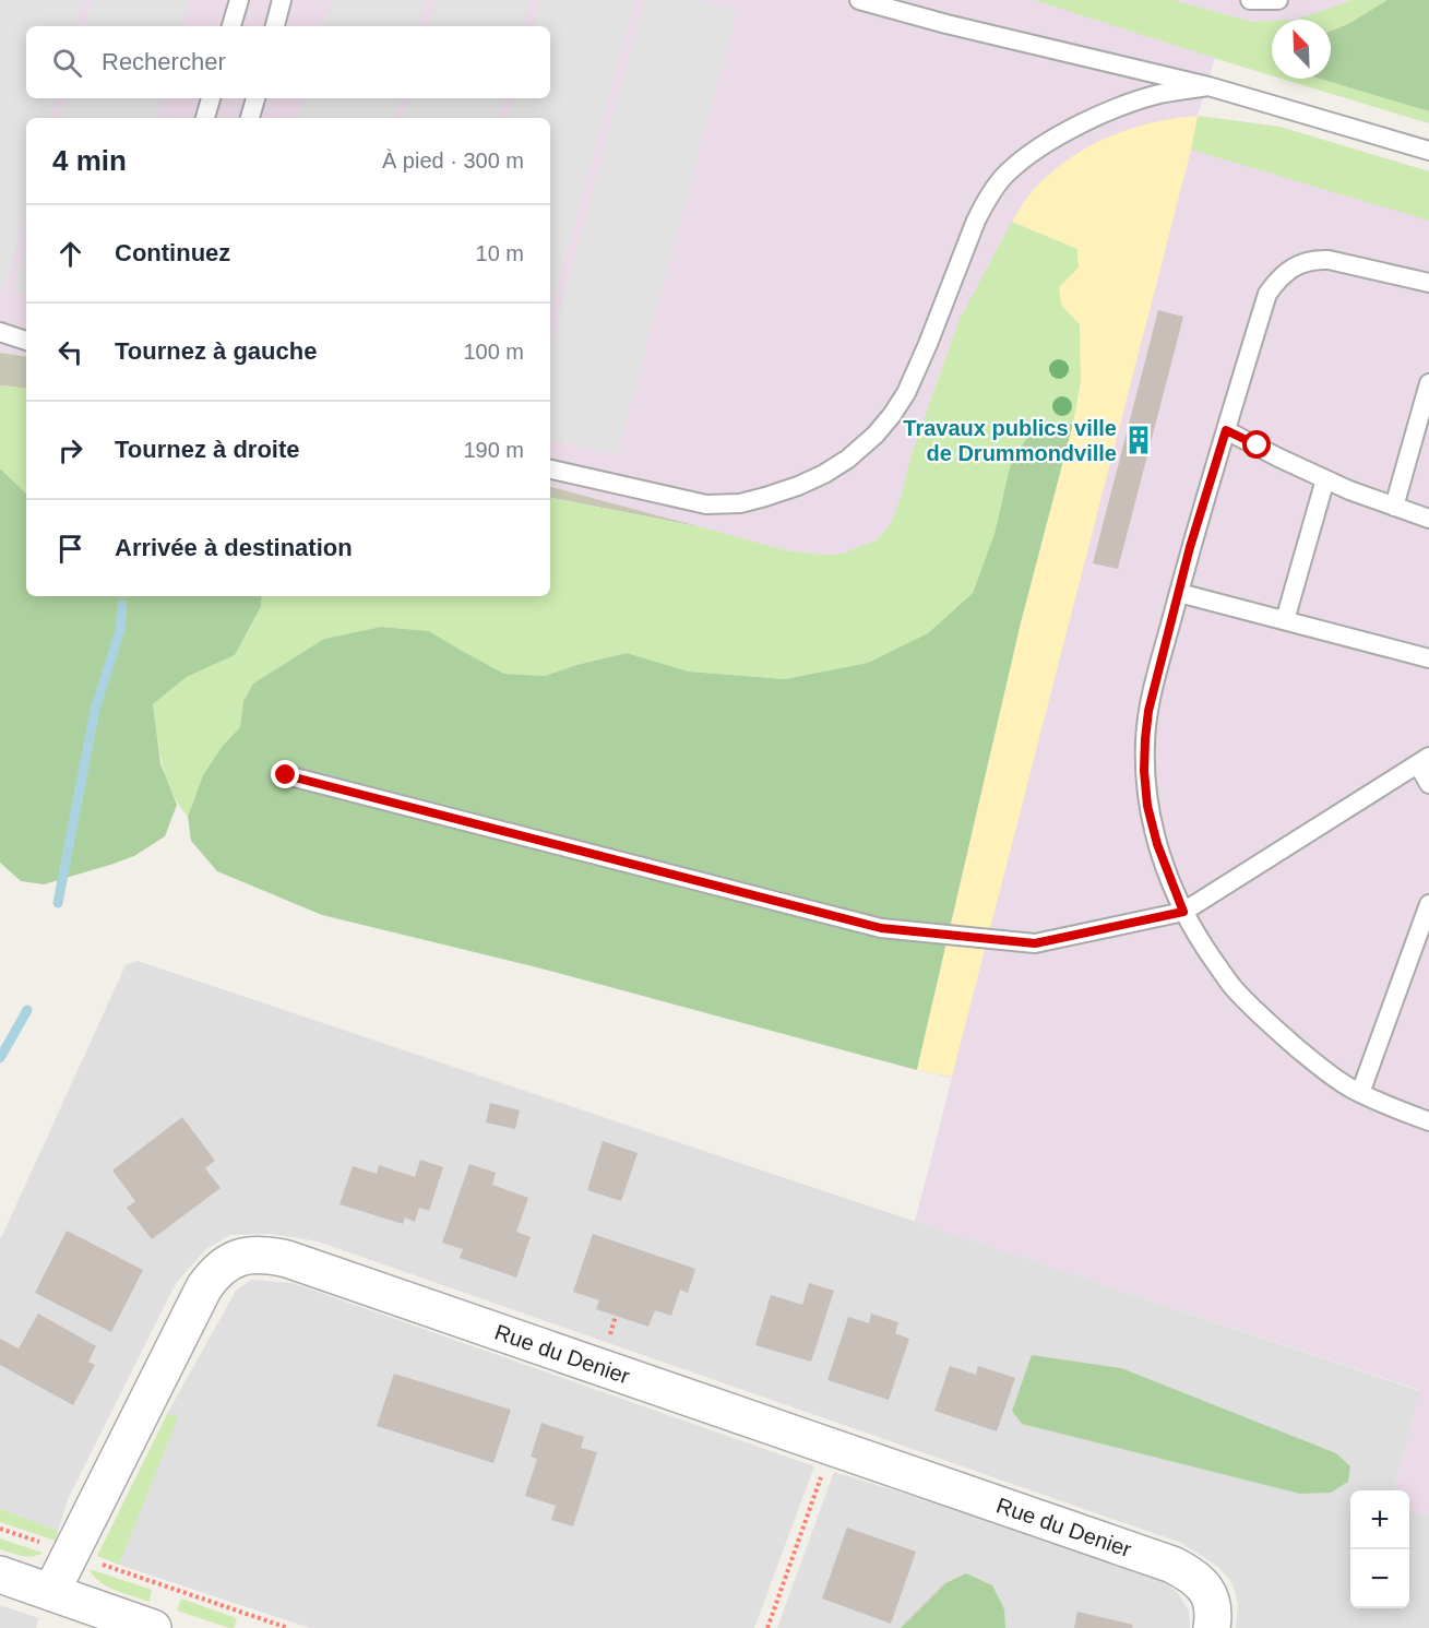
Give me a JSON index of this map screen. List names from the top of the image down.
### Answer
{
  "streets": {
    "street": ["Rue du Denier"]
  },
  "places": {
    "building": ["Travaux publics ville de Drummondville"]
  },
  "north": "top left",
  "page": {
    "search": "Rechercher",
    "heading": ["4 min", "À pied · 300 m"],
    "list": [
      ["Continuez", "10 m"],
      ["Tournez à gauche", "100 m"],
      ["Tournez à droite", "190 m"],
      "Arrivée à destination"
    ],
    "map_buttons": ["+", "−"]
  }
}
